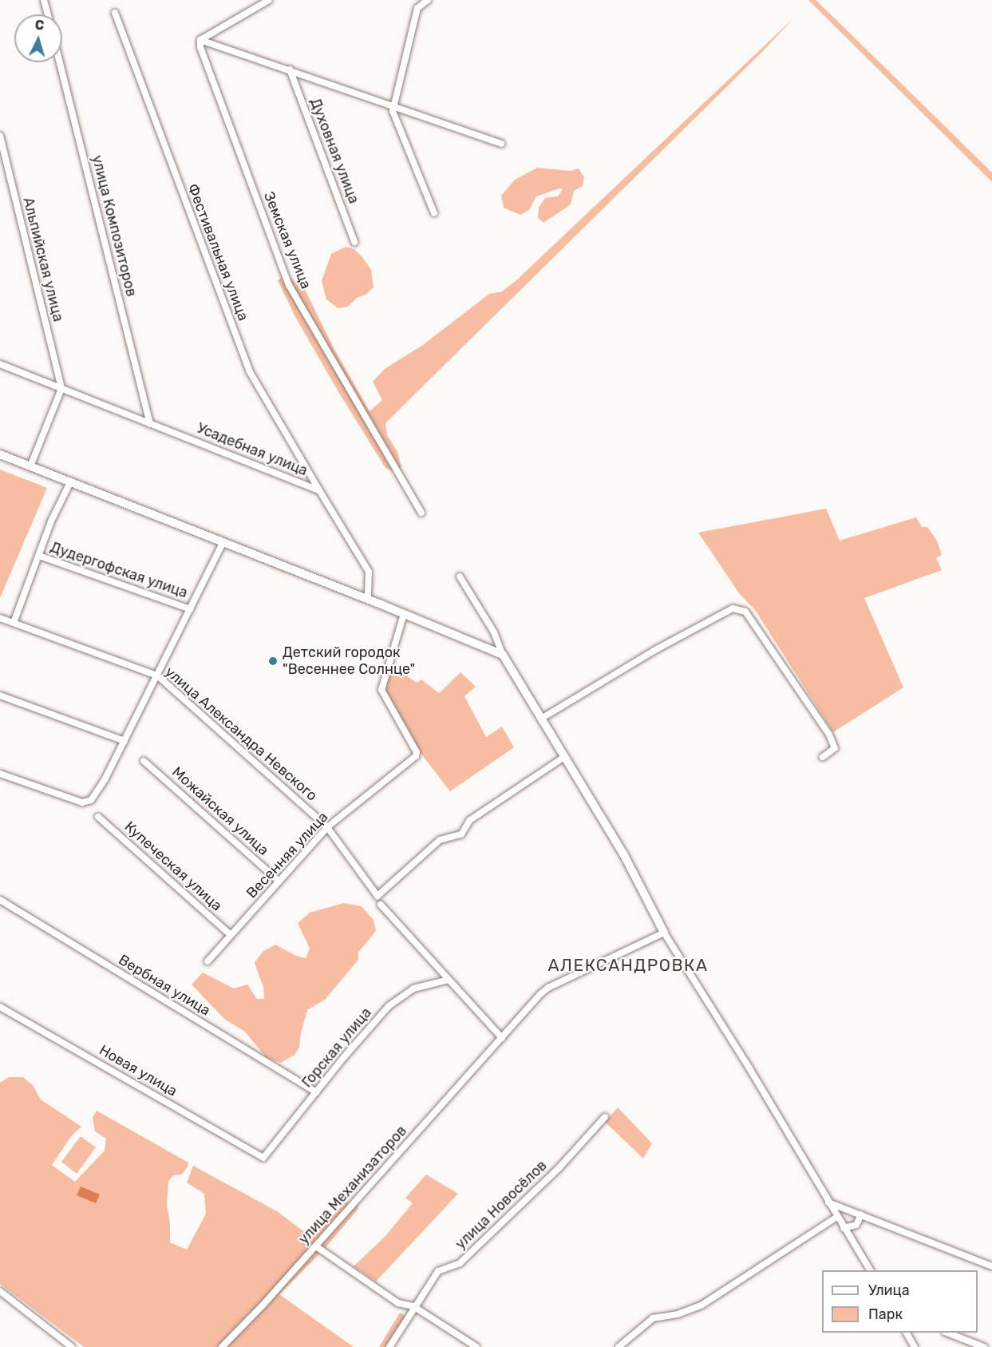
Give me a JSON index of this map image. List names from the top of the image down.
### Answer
{
  "streets": {
    "street": [
      "Духовная улица",
      "улица Композиторов",
      "Земская улица",
      "Фестивальная улица",
      "Альпийская улица",
      "Усадебная улица",
      "Дудергофская улица",
      "улица Александра Невского",
      "Можайская улица",
      "Весенняя улица",
      "Купеческая улица",
      "Вербная улица",
      "Горская улица",
      "Новая улица",
      "улица Механизаторов",
      "улица Новосёлов"
    ]
  },
  "crossings": [
    ["улица Композиторов", "Усадебная улица"],
    ["Фестивальная улица", "Усадебная улица"],
    ["Альпийская улица", "Усадебная улица"],
    ["улица Александра Невского", "Весенняя улица"],
    ["Можайская улица", "Весенняя улица"],
    ["Весенняя улица", "Купеческая улица"],
    ["Вербная улица", "Горская улица"],
    ["Горская улица", "Новая улица"]
  ],
  "districts": ["АЛЕКСАНДРОВКА"],
  "places": ["Детский городок \"Весеннее Солнце\""],
  "legend": ["Улица", "Парк"],
  "north": "top"
}
